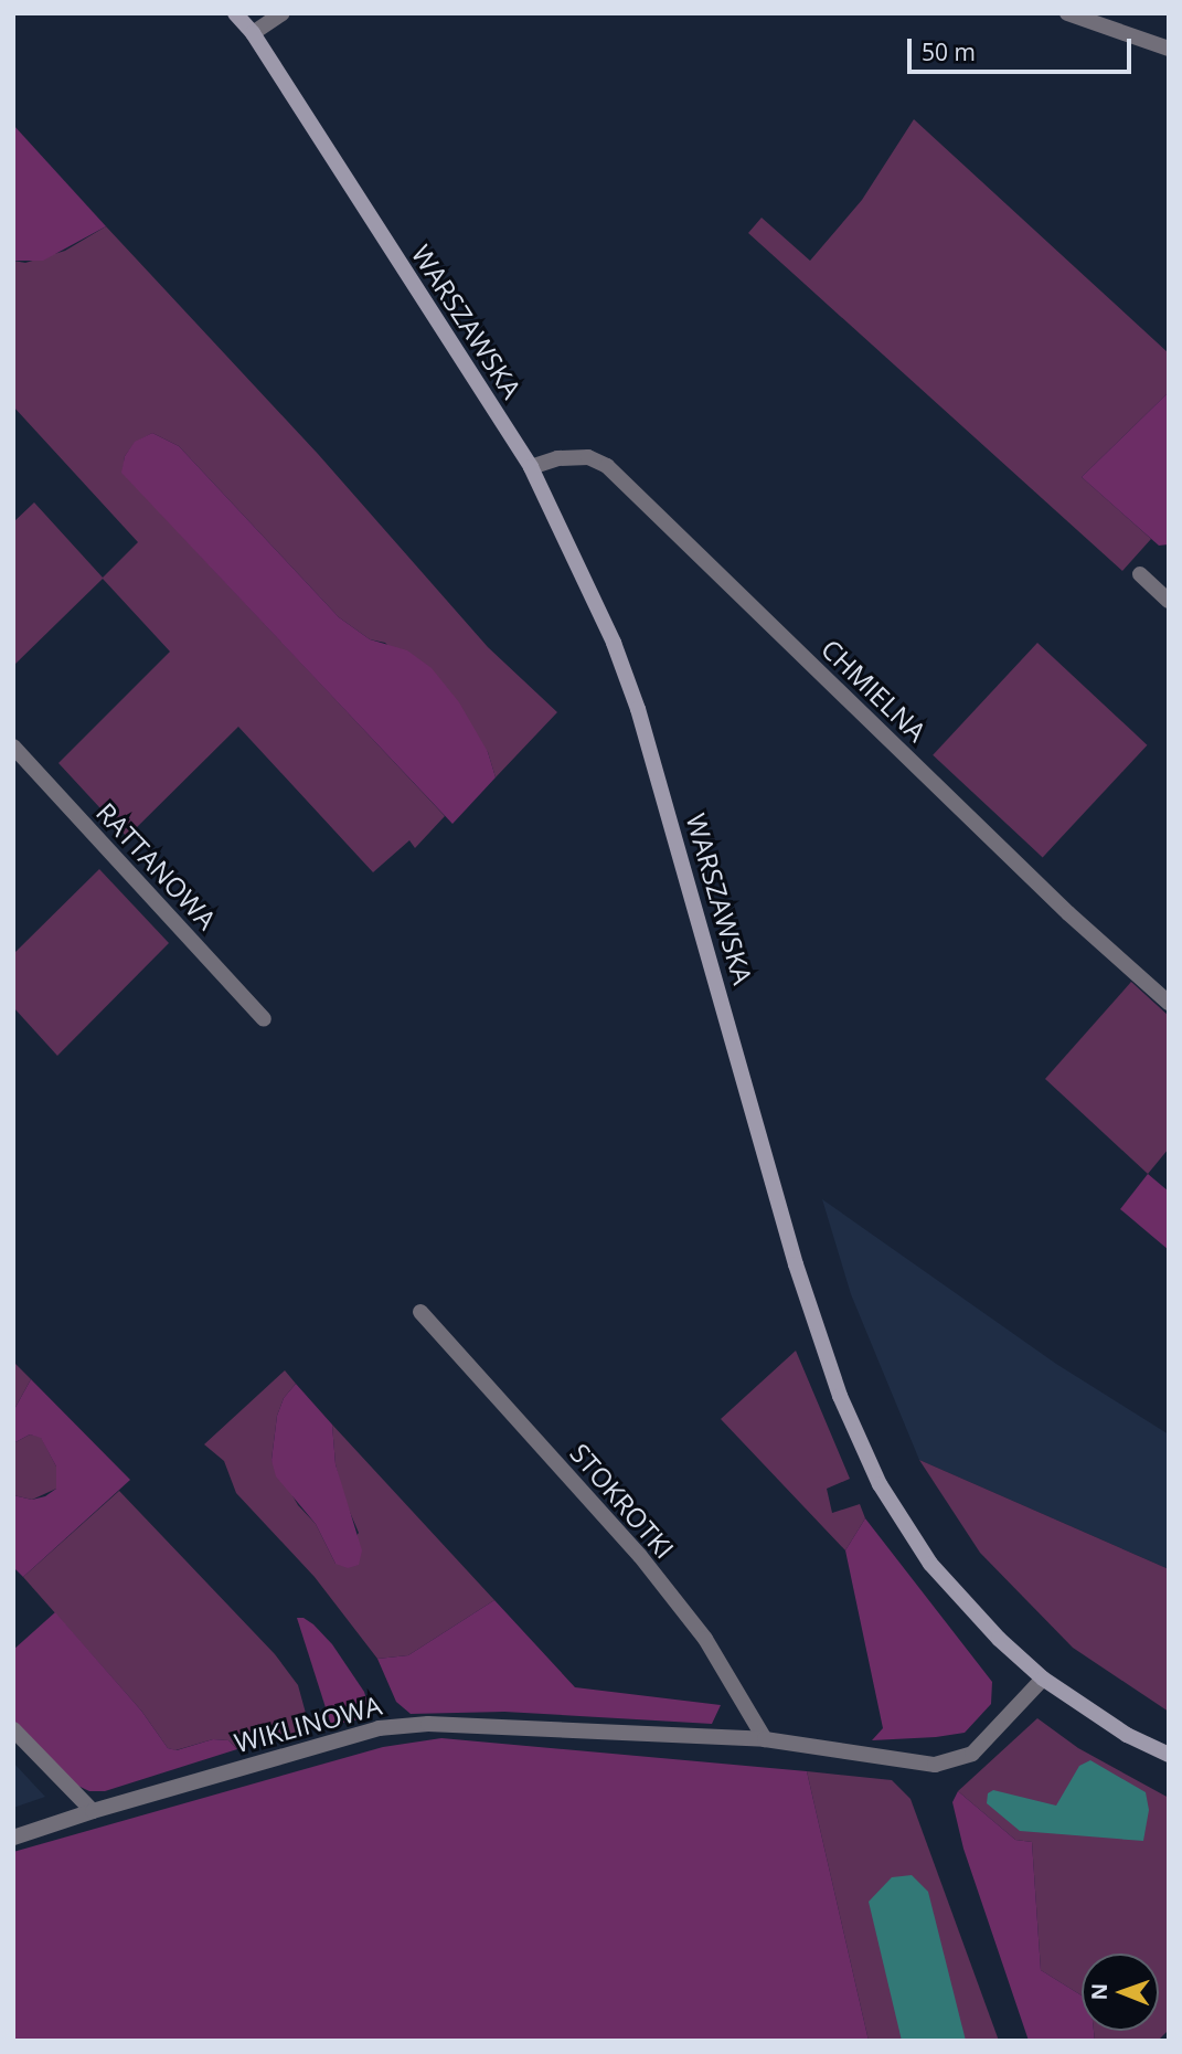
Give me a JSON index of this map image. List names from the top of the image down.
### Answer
{
  "streets": {
    "main road": ["WARSZAWSKA"],
    "street": [
      "CHMIELNA",
      "RATTANOWA",
      "STOKROTKI",
      "WIKLINOWA"
    ]
  },
  "crossings": [
    ["WARSZAWSKA", "CHMIELNA"],
    ["WARSZAWSKA", "WIKLINOWA"],
    ["STOKROTKI", "WIKLINOWA"]
  ],
  "scale_bar": "50 m",
  "north": "left"
}
